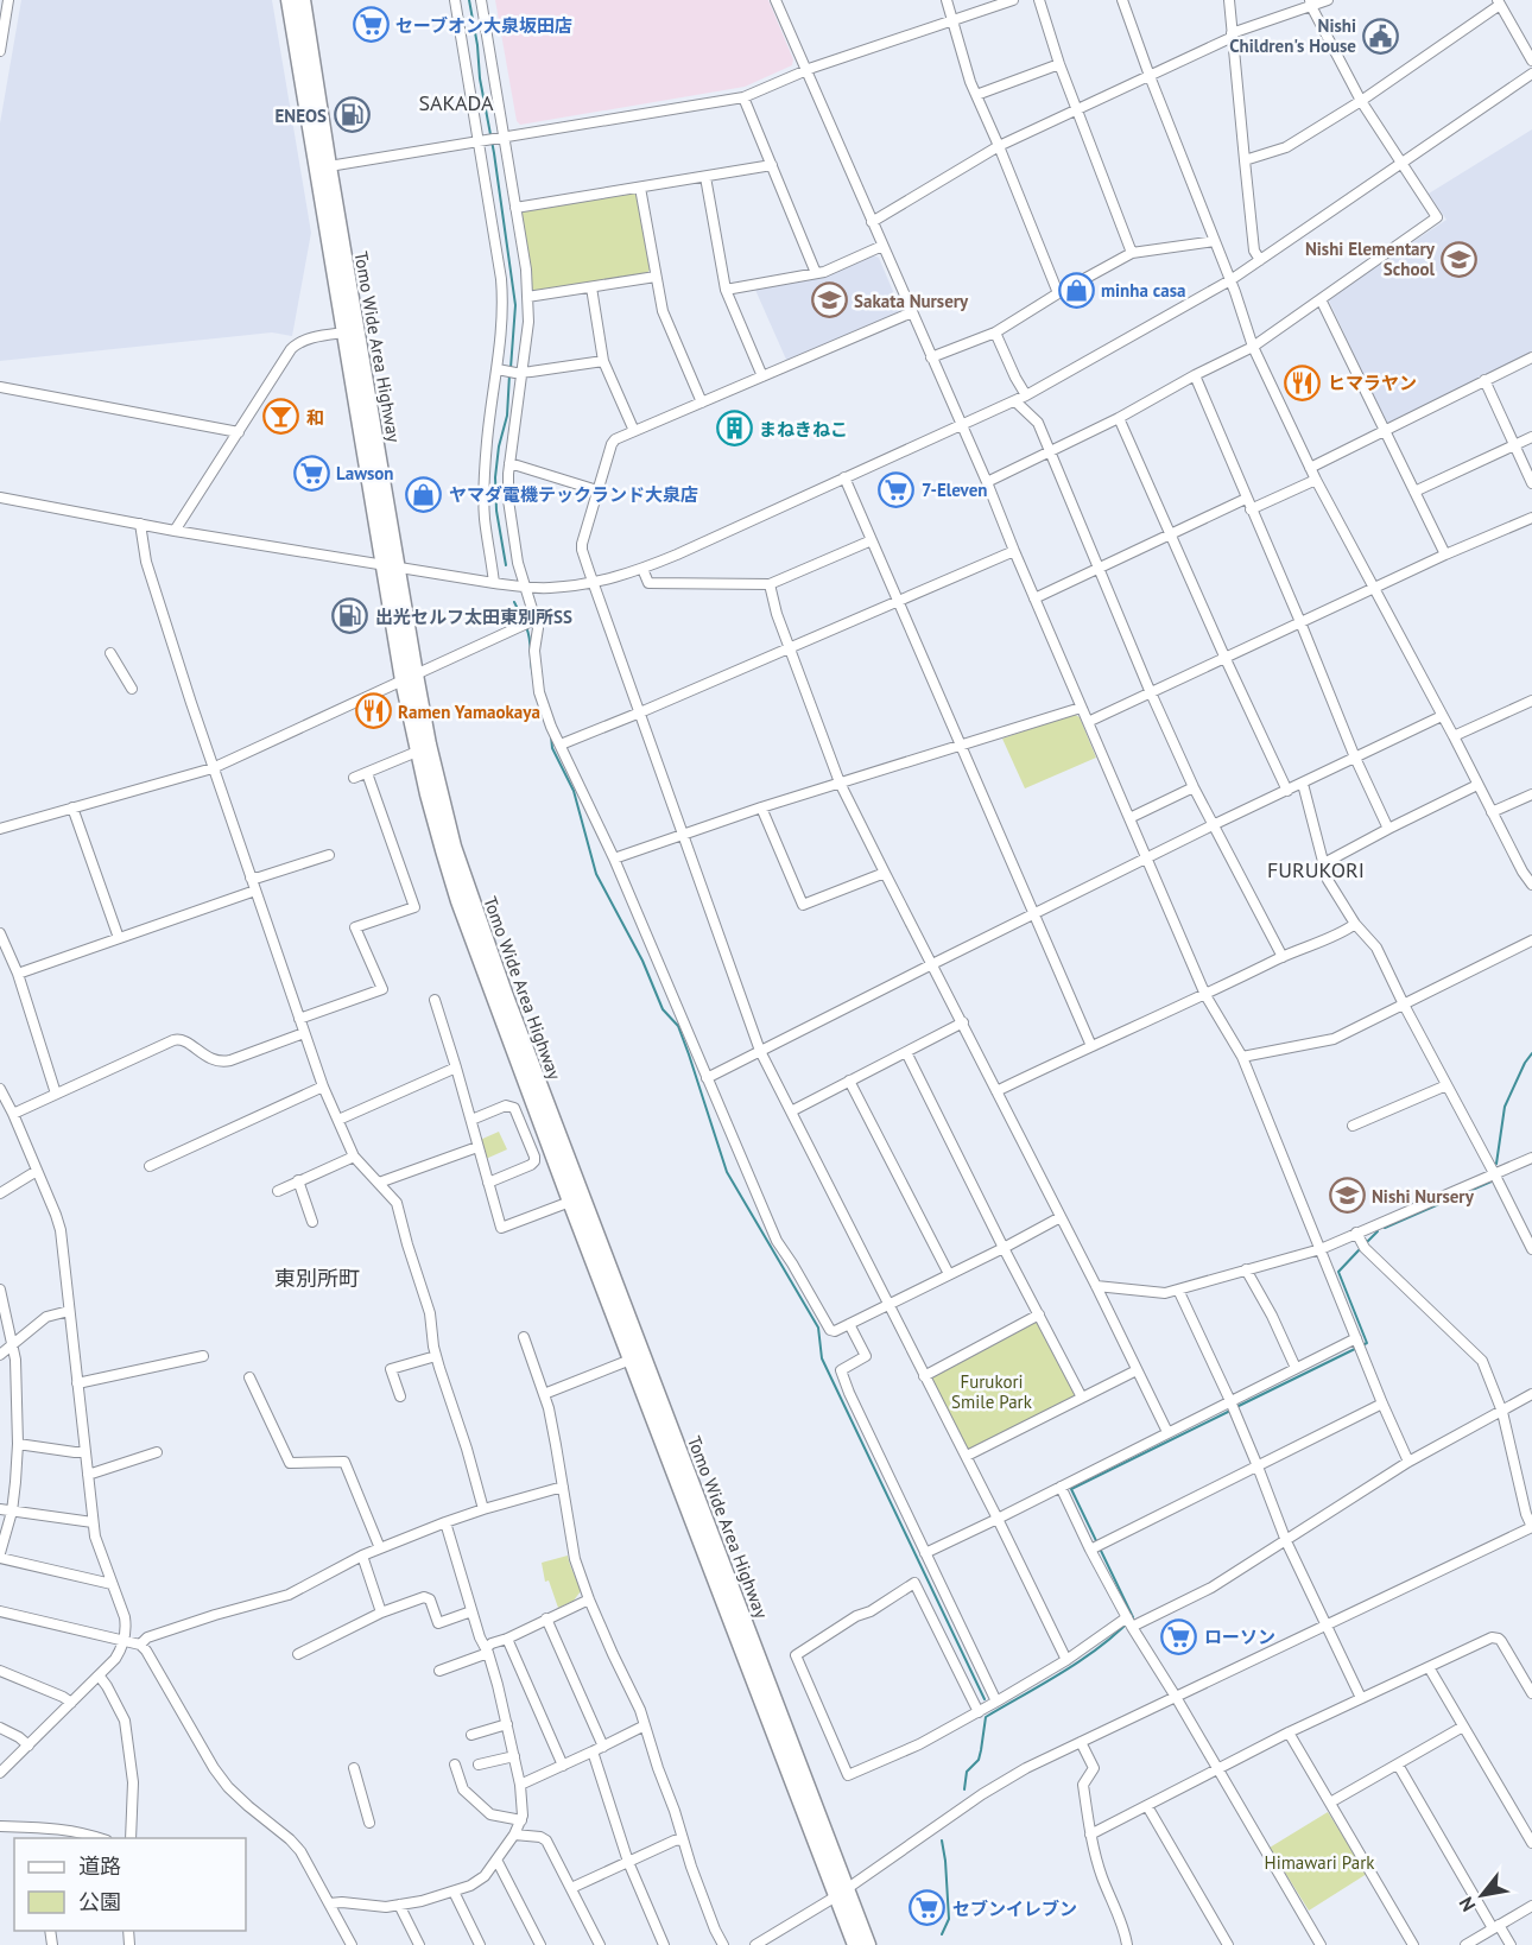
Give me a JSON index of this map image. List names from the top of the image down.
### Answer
{
  "streets": {
    "highway": ["Tomo Wide Area Highway"]
  },
  "districts": ["SAKADA", "FURUKORI", "東別所町"],
  "parks": ["Furukori Smile Park", "Himawari Park"],
  "places": {
    "supermarket": [
      "セーブオン大泉坂田店",
      "Lawson",
      "7-Eleven",
      "ローソン",
      "セブンイレブン"
    ],
    "public building": ["Nishi Children's House"],
    "fuel station": ["ENEOS", "出光セルフ太田東別所SS"],
    "school or university": ["Nishi Elementary School", "Sakata Nursery", "Nishi Nursery"],
    "shop": ["minha casa", "ヤマダ電機テックランド大泉店"],
    "restaurant": ["ヒマラヤン", "Ramen Yamaokaya"],
    "bar": ["和"],
    "building": ["まねきねこ"]
  },
  "legend": ["道路", "公園"],
  "north": "bottom left"
}
